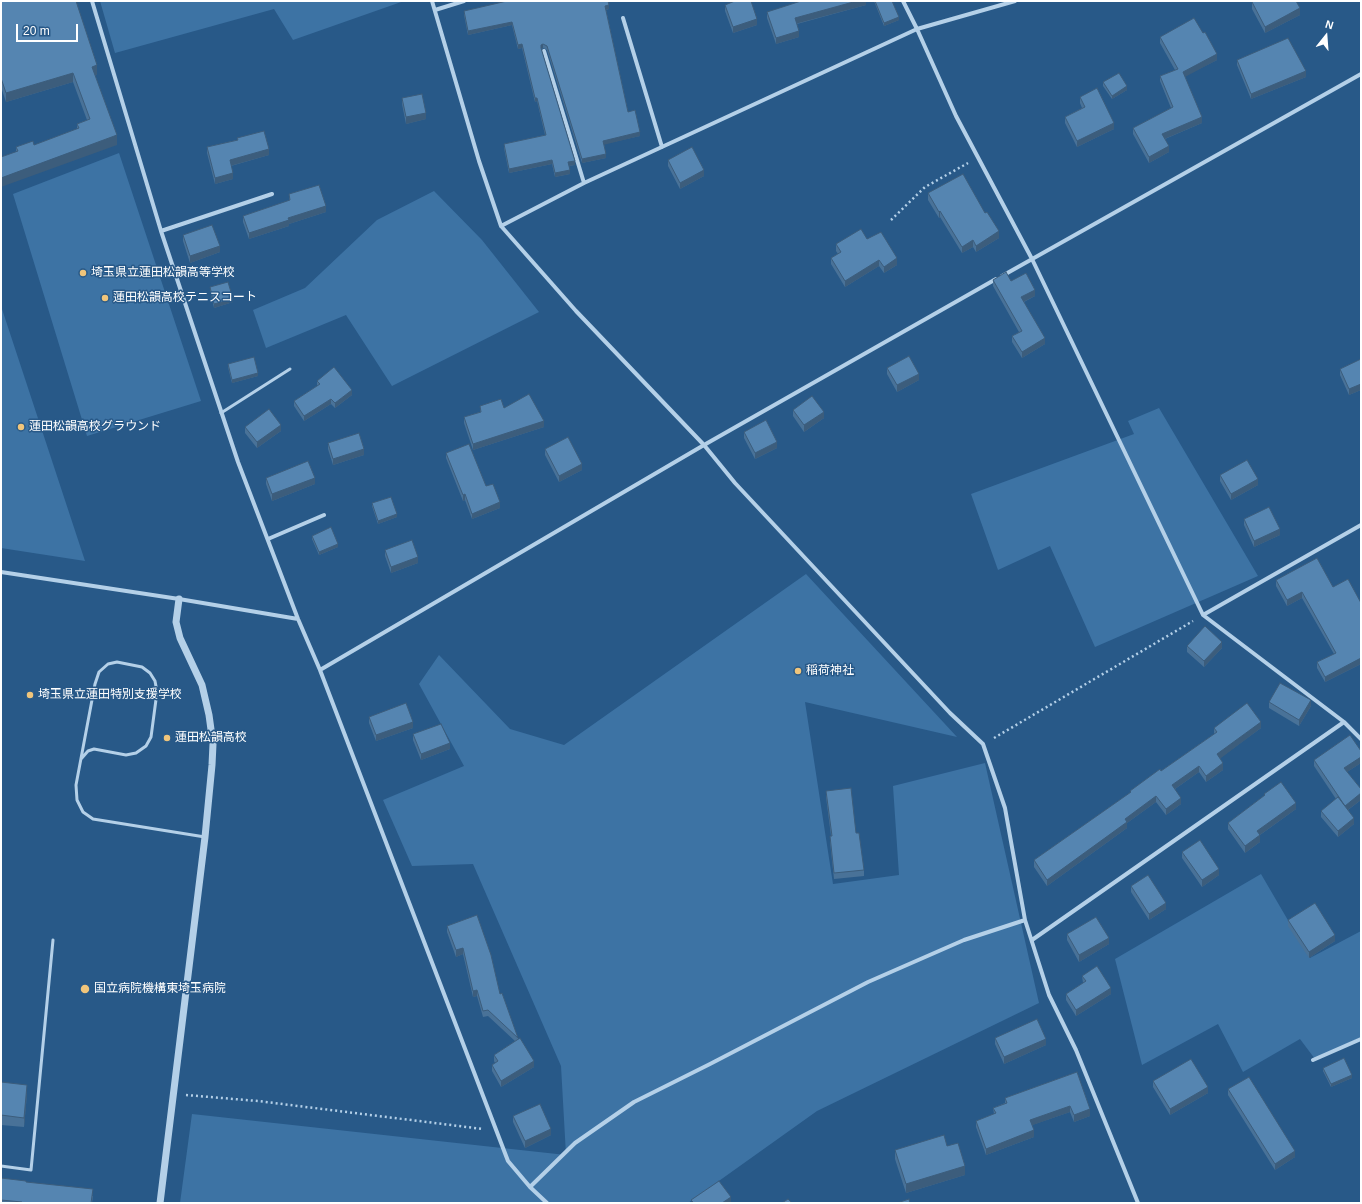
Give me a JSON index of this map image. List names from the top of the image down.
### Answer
{
  "places": [
    "埼玉県立蓮田松韻高等学校",
    "蓮田松韻高校テニスコート",
    "蓮田松韻高校グラウンド",
    "稲荷神社",
    "埼玉県立蓮田特別支援学校",
    "蓮田松韻高校",
    "国立病院機構東埼玉病院"
  ],
  "scale_bar": "20 m",
  "north": "top"
}
